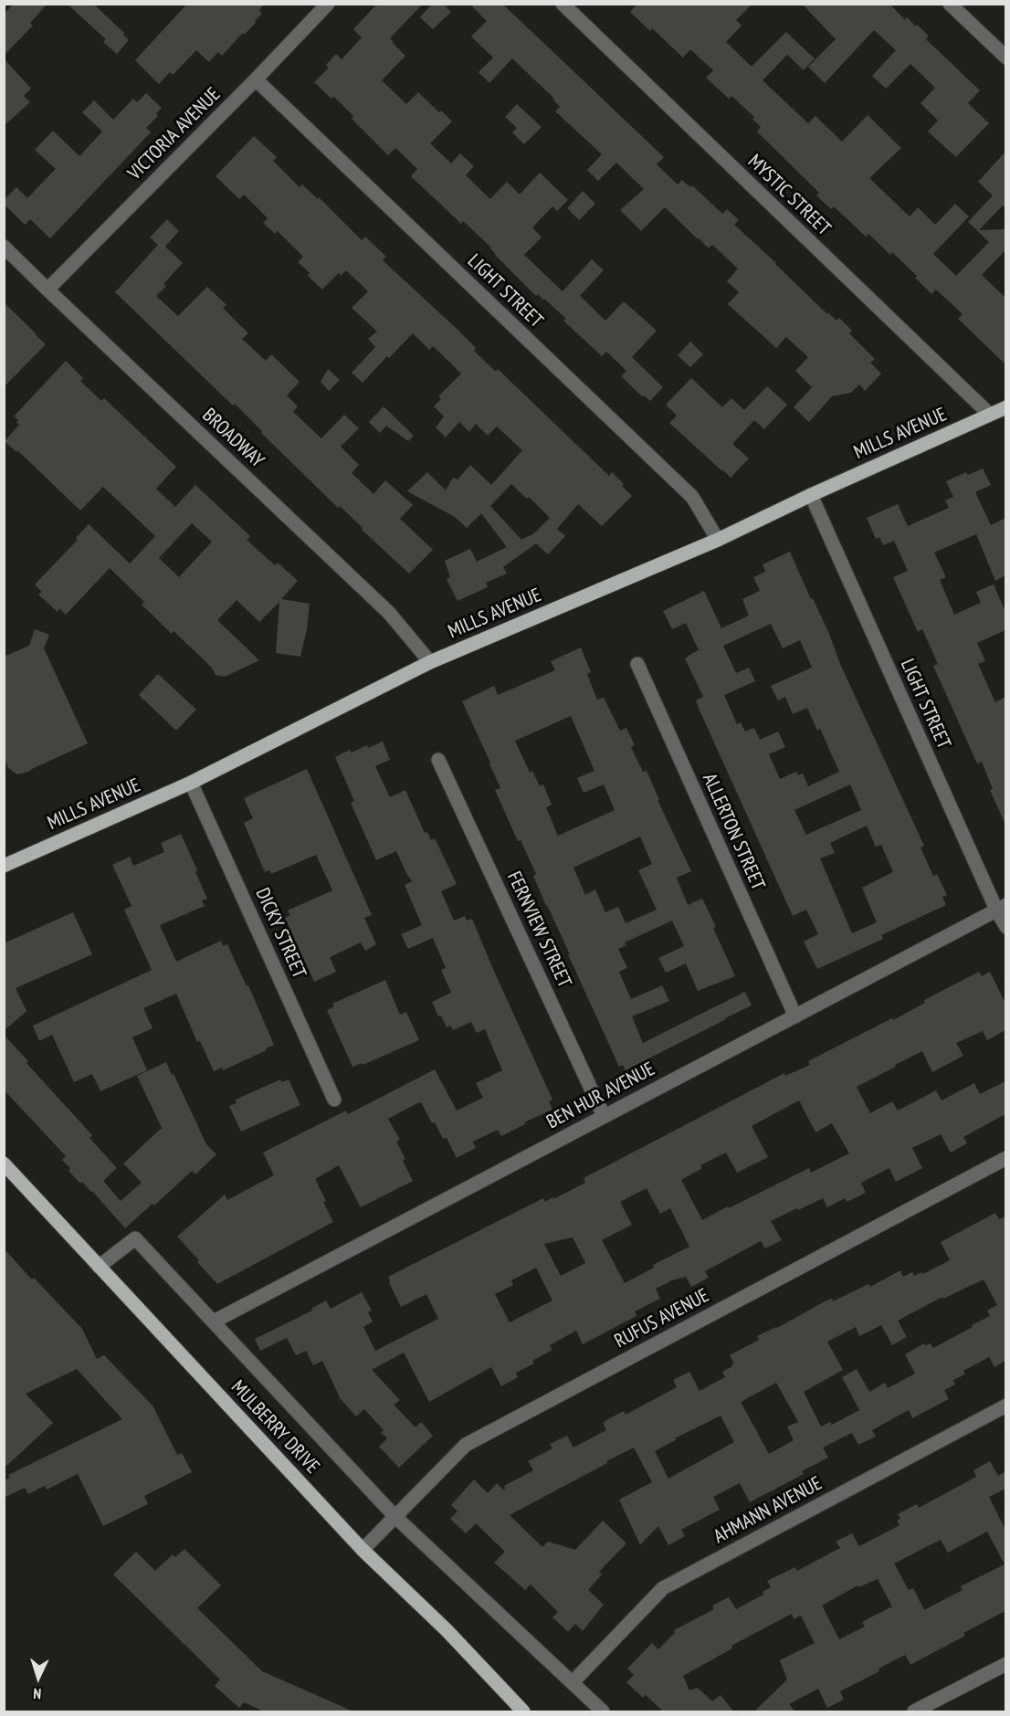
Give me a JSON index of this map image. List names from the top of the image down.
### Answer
{
  "streets": {
    "main road": ["MILLS AVENUE", "MULBERRY DRIVE"],
    "street": [
      "VICTORIA AVENUE",
      "MYSTIC STREET",
      "LIGHT STREET",
      "BROADWAY",
      "ALLERTON STREET",
      "FERNVIEW STREET",
      "DICKY STREET",
      "BEN HUR AVENUE",
      "RUFUS AVENUE",
      "AHMANN AVENUE"
    ]
  },
  "crossings": [
    ["VICTORIA AVENUE", "LIGHT STREET"],
    ["VICTORIA AVENUE", "BROADWAY"],
    ["MYSTIC STREET", "MILLS AVENUE"],
    ["LIGHT STREET", "MILLS AVENUE"],
    ["LIGHT STREET", "BEN HUR AVENUE"],
    ["MILLS AVENUE", "BROADWAY"],
    ["MILLS AVENUE", "DICKY STREET"],
    ["ALLERTON STREET", "BEN HUR AVENUE"],
    ["FERNVIEW STREET", "BEN HUR AVENUE"],
    ["BEN HUR AVENUE", "MULBERRY DRIVE"],
    ["RUFUS AVENUE", "MULBERRY DRIVE"],
    ["MULBERRY DRIVE", "AHMANN AVENUE"]
  ],
  "north": "bottom"
}
